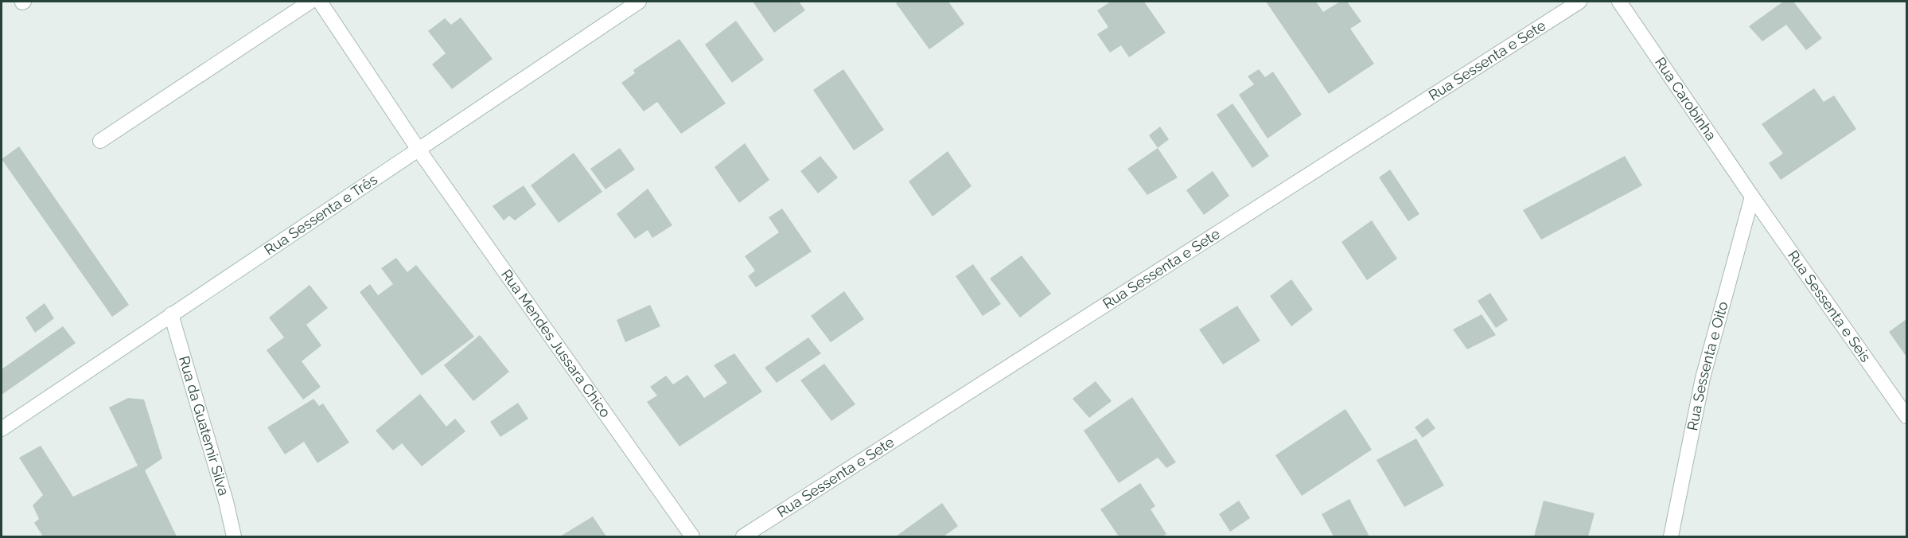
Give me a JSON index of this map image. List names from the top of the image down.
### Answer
{
  "streets": {
    "street": [
      "Rua Sessenta e Sete",
      "Rua Carobinha",
      "Rua Sessenta e Três",
      "Rua Sessenta e Seis",
      "Rua Mendes Jussara Chico",
      "Rua Sessenta e Oito",
      "Rua da Guatemir Silva"
    ]
  },
  "crossings": [
    ["Rua Carobinha", "Rua Sessenta e Seis"],
    ["Rua Carobinha", "Rua Sessenta e Oito"],
    ["Rua Sessenta e Três", "Rua Mendes Jussara Chico"],
    ["Rua Sessenta e Três", "Rua da Guatemir Silva"],
    ["Rua Sessenta e Seis", "Rua Sessenta e Oito"]
  ]
}
